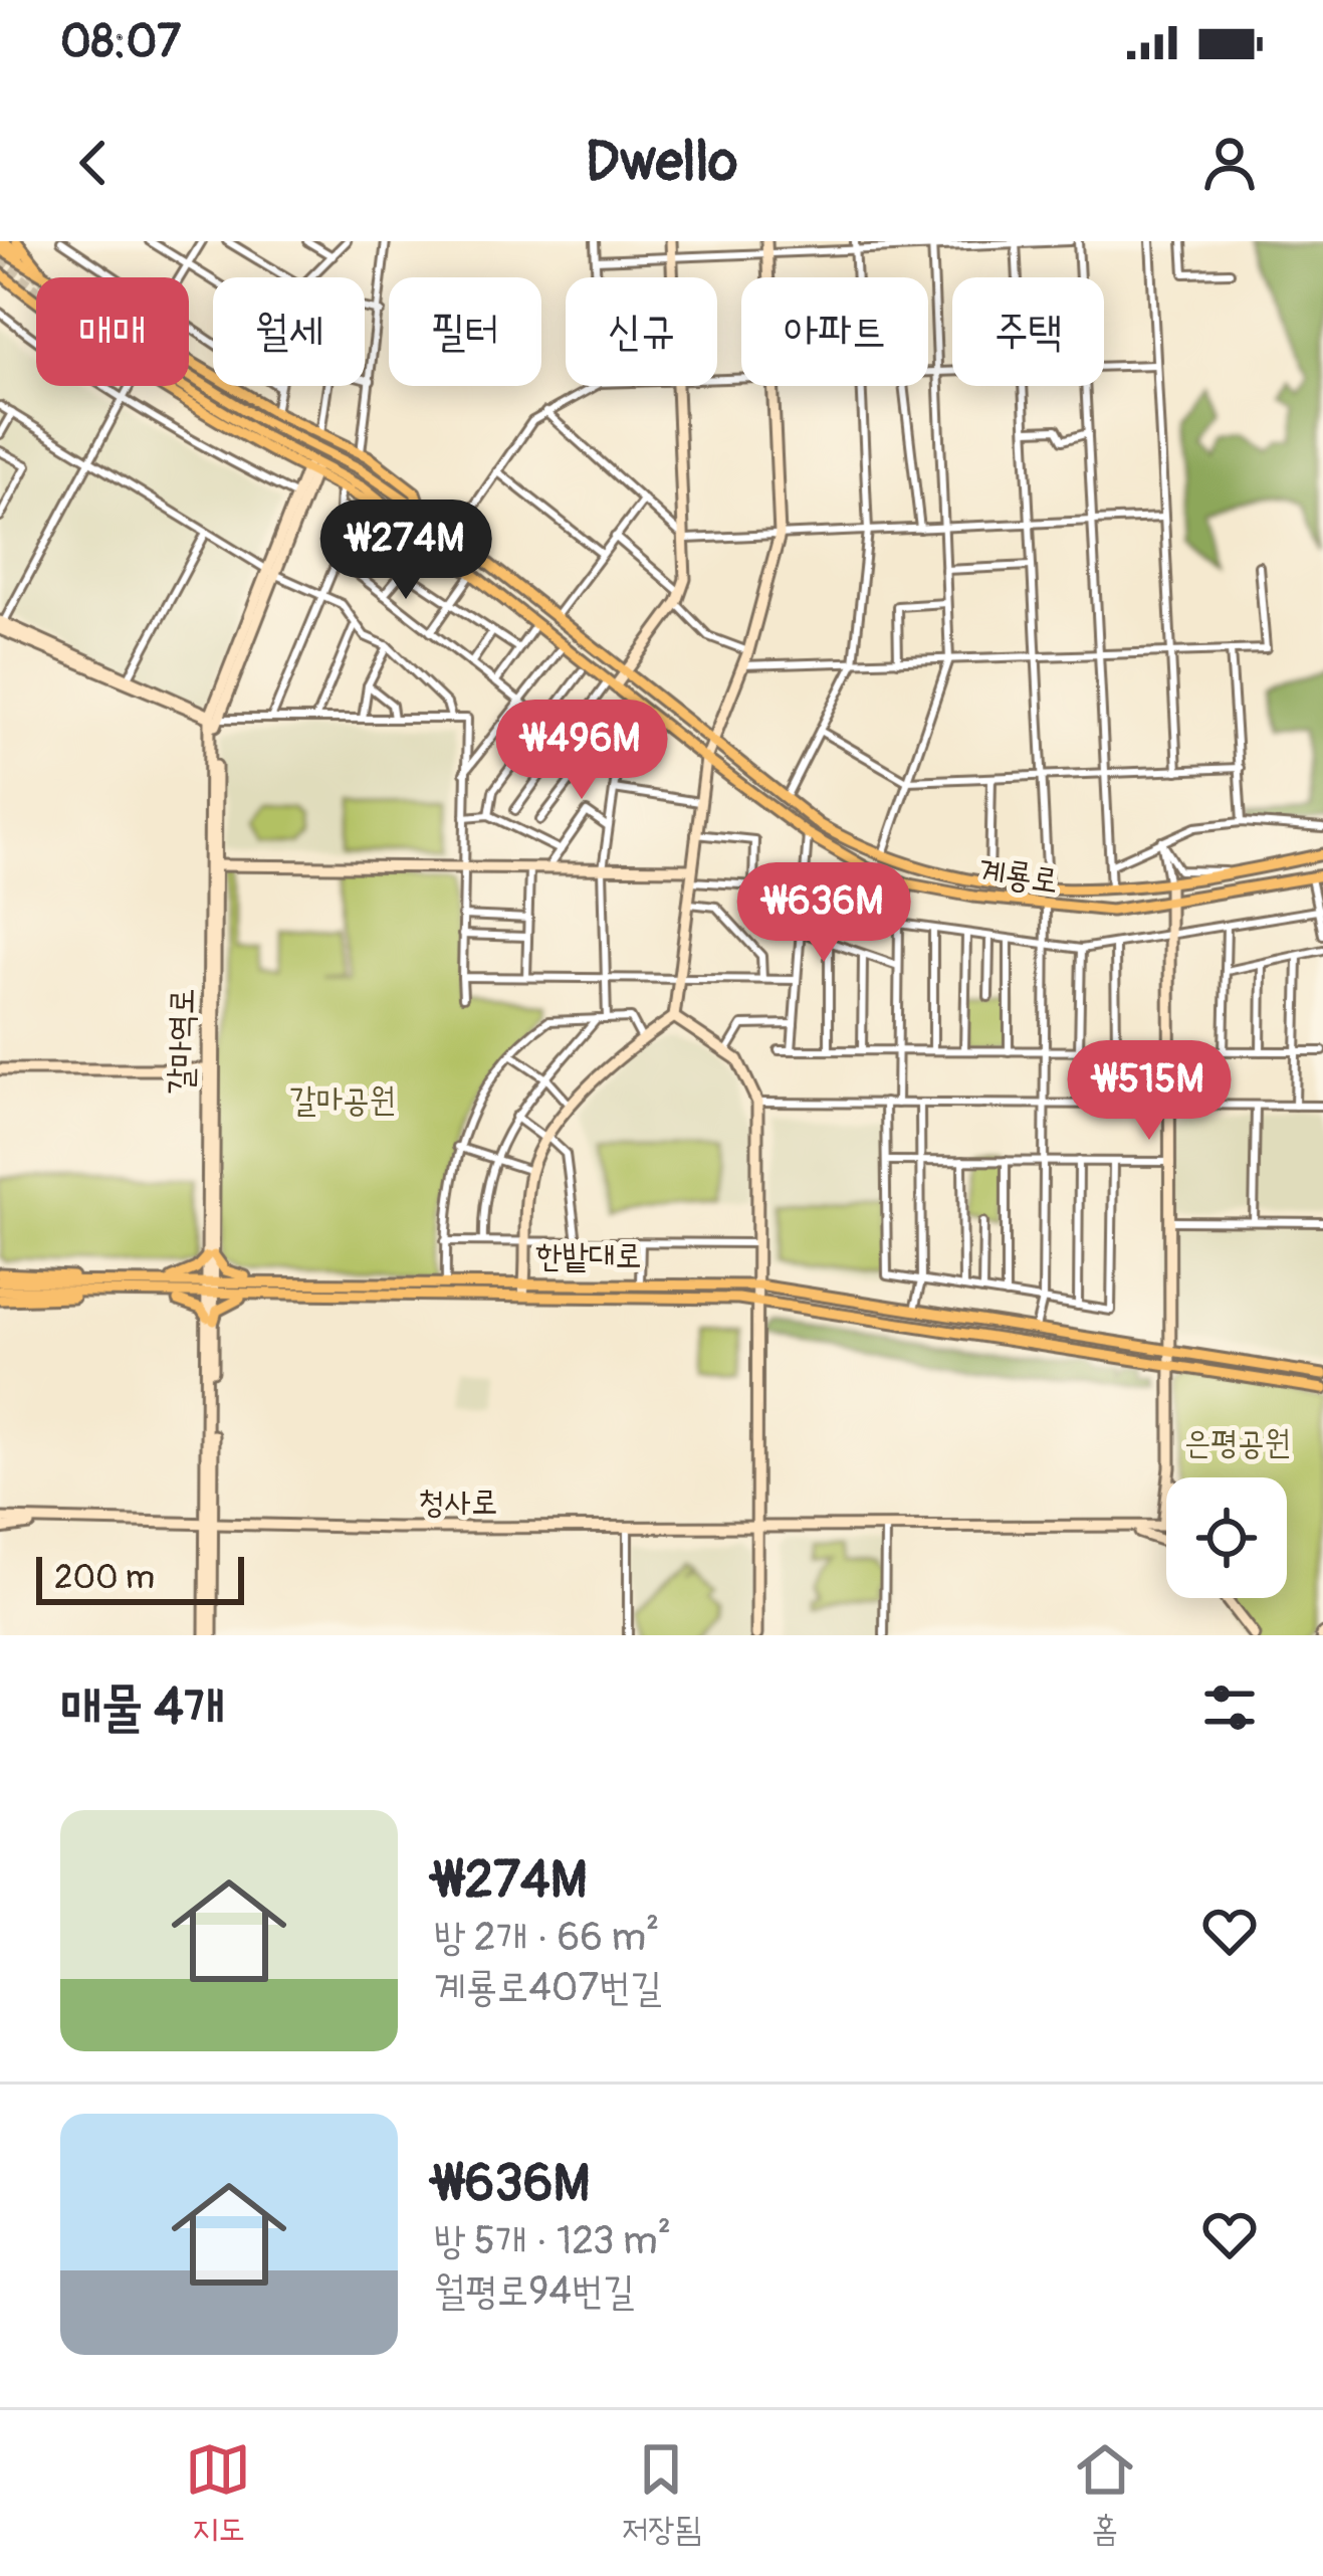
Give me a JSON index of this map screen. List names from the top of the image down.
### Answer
{
  "streets": {
    "main road": ["계룡로", "한밭대로"],
    "street": ["갈마역로", "청사로"]
  },
  "crossings": [
    ["갈마역로", "한밭대로"],
    ["갈마역로", "청사로"]
  ],
  "parks": ["갈마공원", "은평공원"],
  "scale_bar": "200 m",
  "page": {
    "status": "08:07",
    "header": "Dwello",
    "chip": [
      "매매",
      "월세",
      "필터",
      "신규",
      "아파트",
      "주택"
    ],
    "price": [
      "₩274M",
      "₩496M",
      "₩636M",
      "₩515M"
    ],
    "scale": "200 m",
    "heading": "매물 4개",
    "list": [
      {
        "name": "₩274M",
        "note": "방 2개 · 66 m² · 계룡로407번길"
      },
      {
        "name": "₩636M",
        "note": "방 5개 · 123 m² · 월평로94번길"
      }
    ],
    "tabs": ["지도", "저장됨", "홈"]
  }
}
